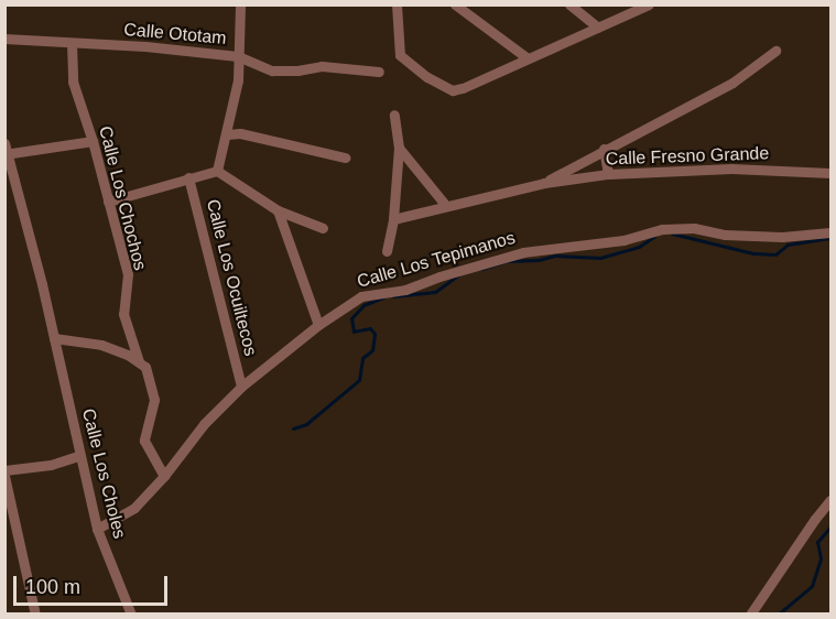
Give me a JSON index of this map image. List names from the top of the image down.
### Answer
{
  "streets": {
    "street": [
      "Calle Ototam",
      "Calle Fresno Grande",
      "Calle Los Chochos",
      "Calle Los Tepimanos",
      "Calle Los Ocuiltecos",
      "Calle Los Choles"
    ]
  },
  "crossings": [
    ["Calle Ototam", "Calle Los Chochos"],
    ["Calle Los Tepimanos", "Calle Los Ocuiltecos"],
    ["Calle Los Tepimanos", "Calle Los Choles"]
  ],
  "scale_bar": "100 m"
}
